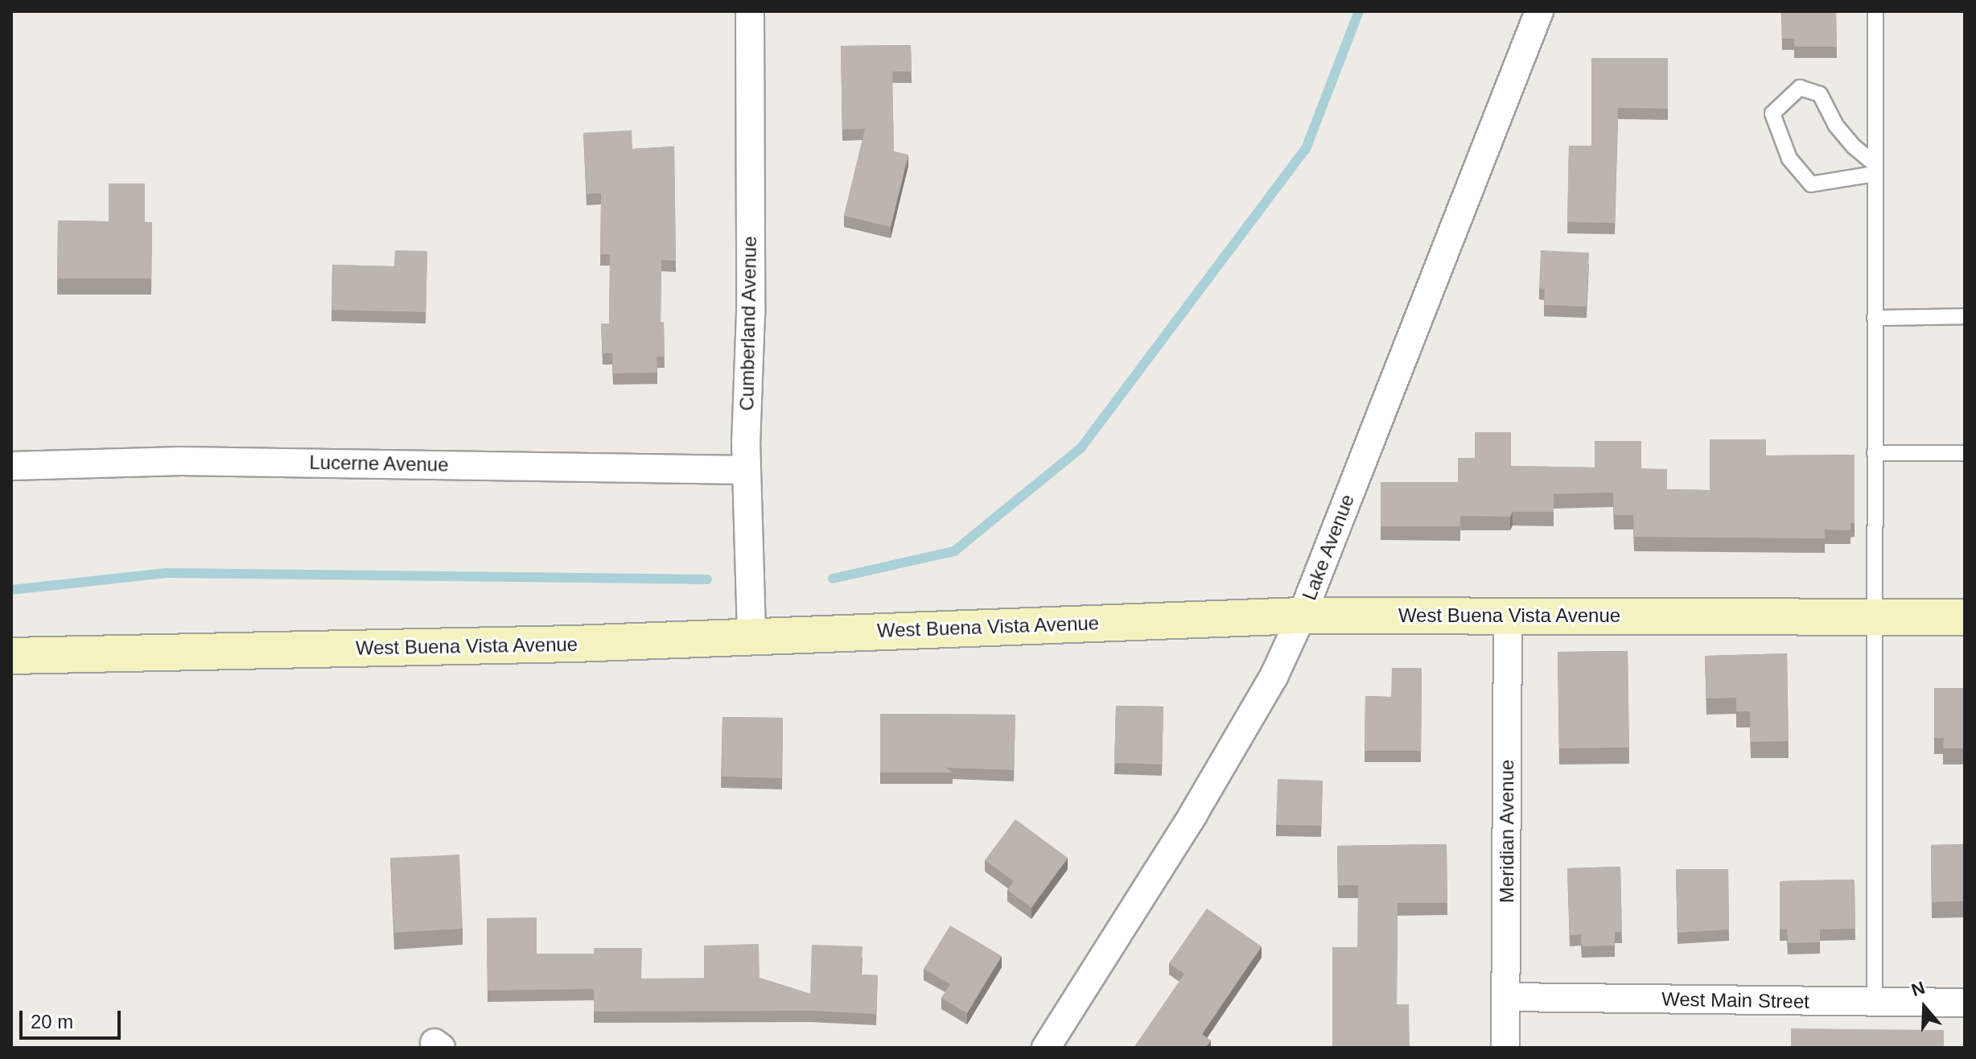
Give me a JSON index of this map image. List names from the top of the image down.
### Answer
{
  "streets": {
    "street": [
      "Cumberland Avenue",
      "Lucerne Avenue",
      "Lake Avenue",
      "West Buena Vista Avenue",
      "Meridian Avenue",
      "West Main Street"
    ]
  },
  "crossings": [
    ["Cumberland Avenue", "Lucerne Avenue"],
    ["Cumberland Avenue", "West Buena Vista Avenue"],
    ["Lake Avenue", "West Buena Vista Avenue"],
    ["West Buena Vista Avenue", "Meridian Avenue"],
    ["Meridian Avenue", "West Main Street"]
  ],
  "scale_bar": "20 m",
  "north": "top"
}
